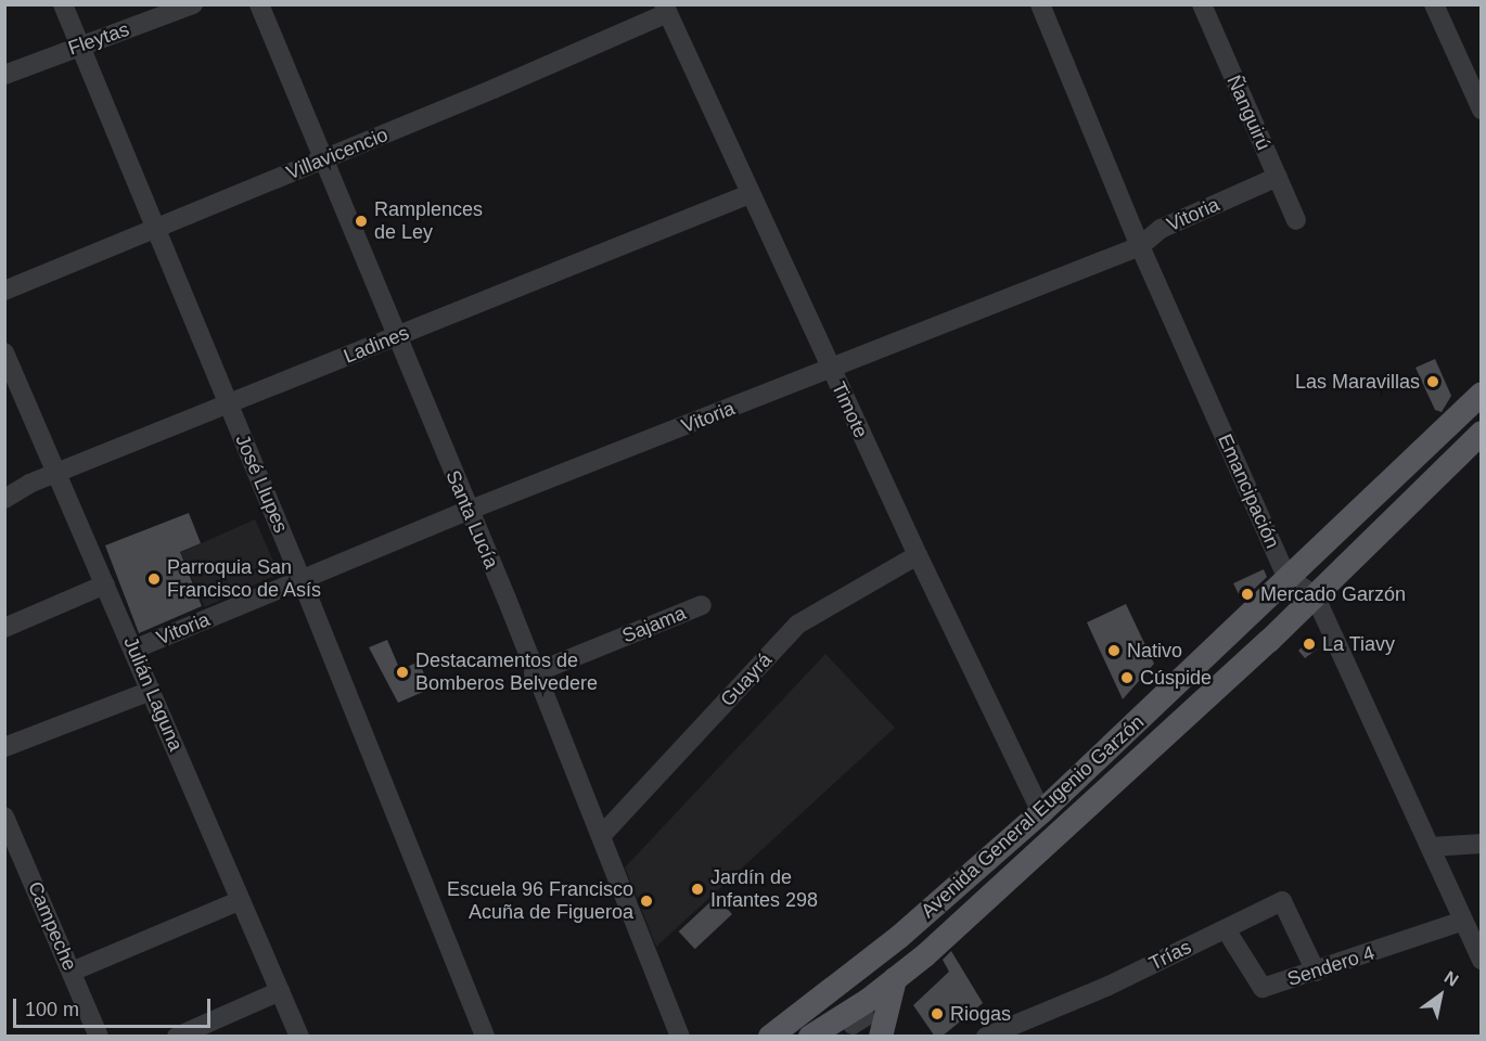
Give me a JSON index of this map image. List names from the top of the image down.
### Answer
{
  "streets": {
    "main road": ["Avenida General Eugenio Garzón"],
    "street": [
      "Fleytas",
      "Ñanguirú",
      "Villavicencio",
      "Vitoria",
      "Ladines",
      "Timote",
      "José Llupes",
      "Emancipación",
      "Santa Lucía",
      "Sajama",
      "Guayrá",
      "Julián Laguna",
      "Campeche",
      "Trías",
      "Sendero 4"
    ]
  },
  "crossings": [
    ["Fleytas", "José Llupes"],
    ["Ñanguirú", "Vitoria"],
    ["Villavicencio", "Timote"],
    ["Villavicencio", "José Llupes"],
    ["Villavicencio", "Santa Lucía"],
    ["Vitoria", "Timote"],
    ["Vitoria", "José Llupes"],
    ["Vitoria", "Emancipación"],
    ["Vitoria", "Santa Lucía"],
    ["Vitoria", "Julián Laguna"],
    ["Ladines", "Timote"],
    ["Ladines", "José Llupes"],
    ["Ladines", "Santa Lucía"],
    ["Ladines", "Julián Laguna"],
    ["Timote", "Guayrá"],
    ["Timote", "Avenida General Eugenio Garzón"],
    ["Emancipación", "Avenida General Eugenio Garzón"],
    ["Santa Lucía", "Sajama"],
    ["Santa Lucía", "Guayrá"],
    ["Trías", "Sendero 4"]
  ],
  "places": [
    "Ramplences de Ley",
    "Las Maravillas",
    "Parroquia San Francisco de Asís",
    "Mercado Garzón",
    "La Tiavy",
    "Nativo",
    "Destacamentos de Bomberos Belvedere",
    "Cúspide",
    "Jardín de Infantes 298",
    "Escuela 96 Francisco Acuña de Figueroa",
    "Riogas"
  ],
  "scale_bar": "100 m",
  "north": "top right"
}
